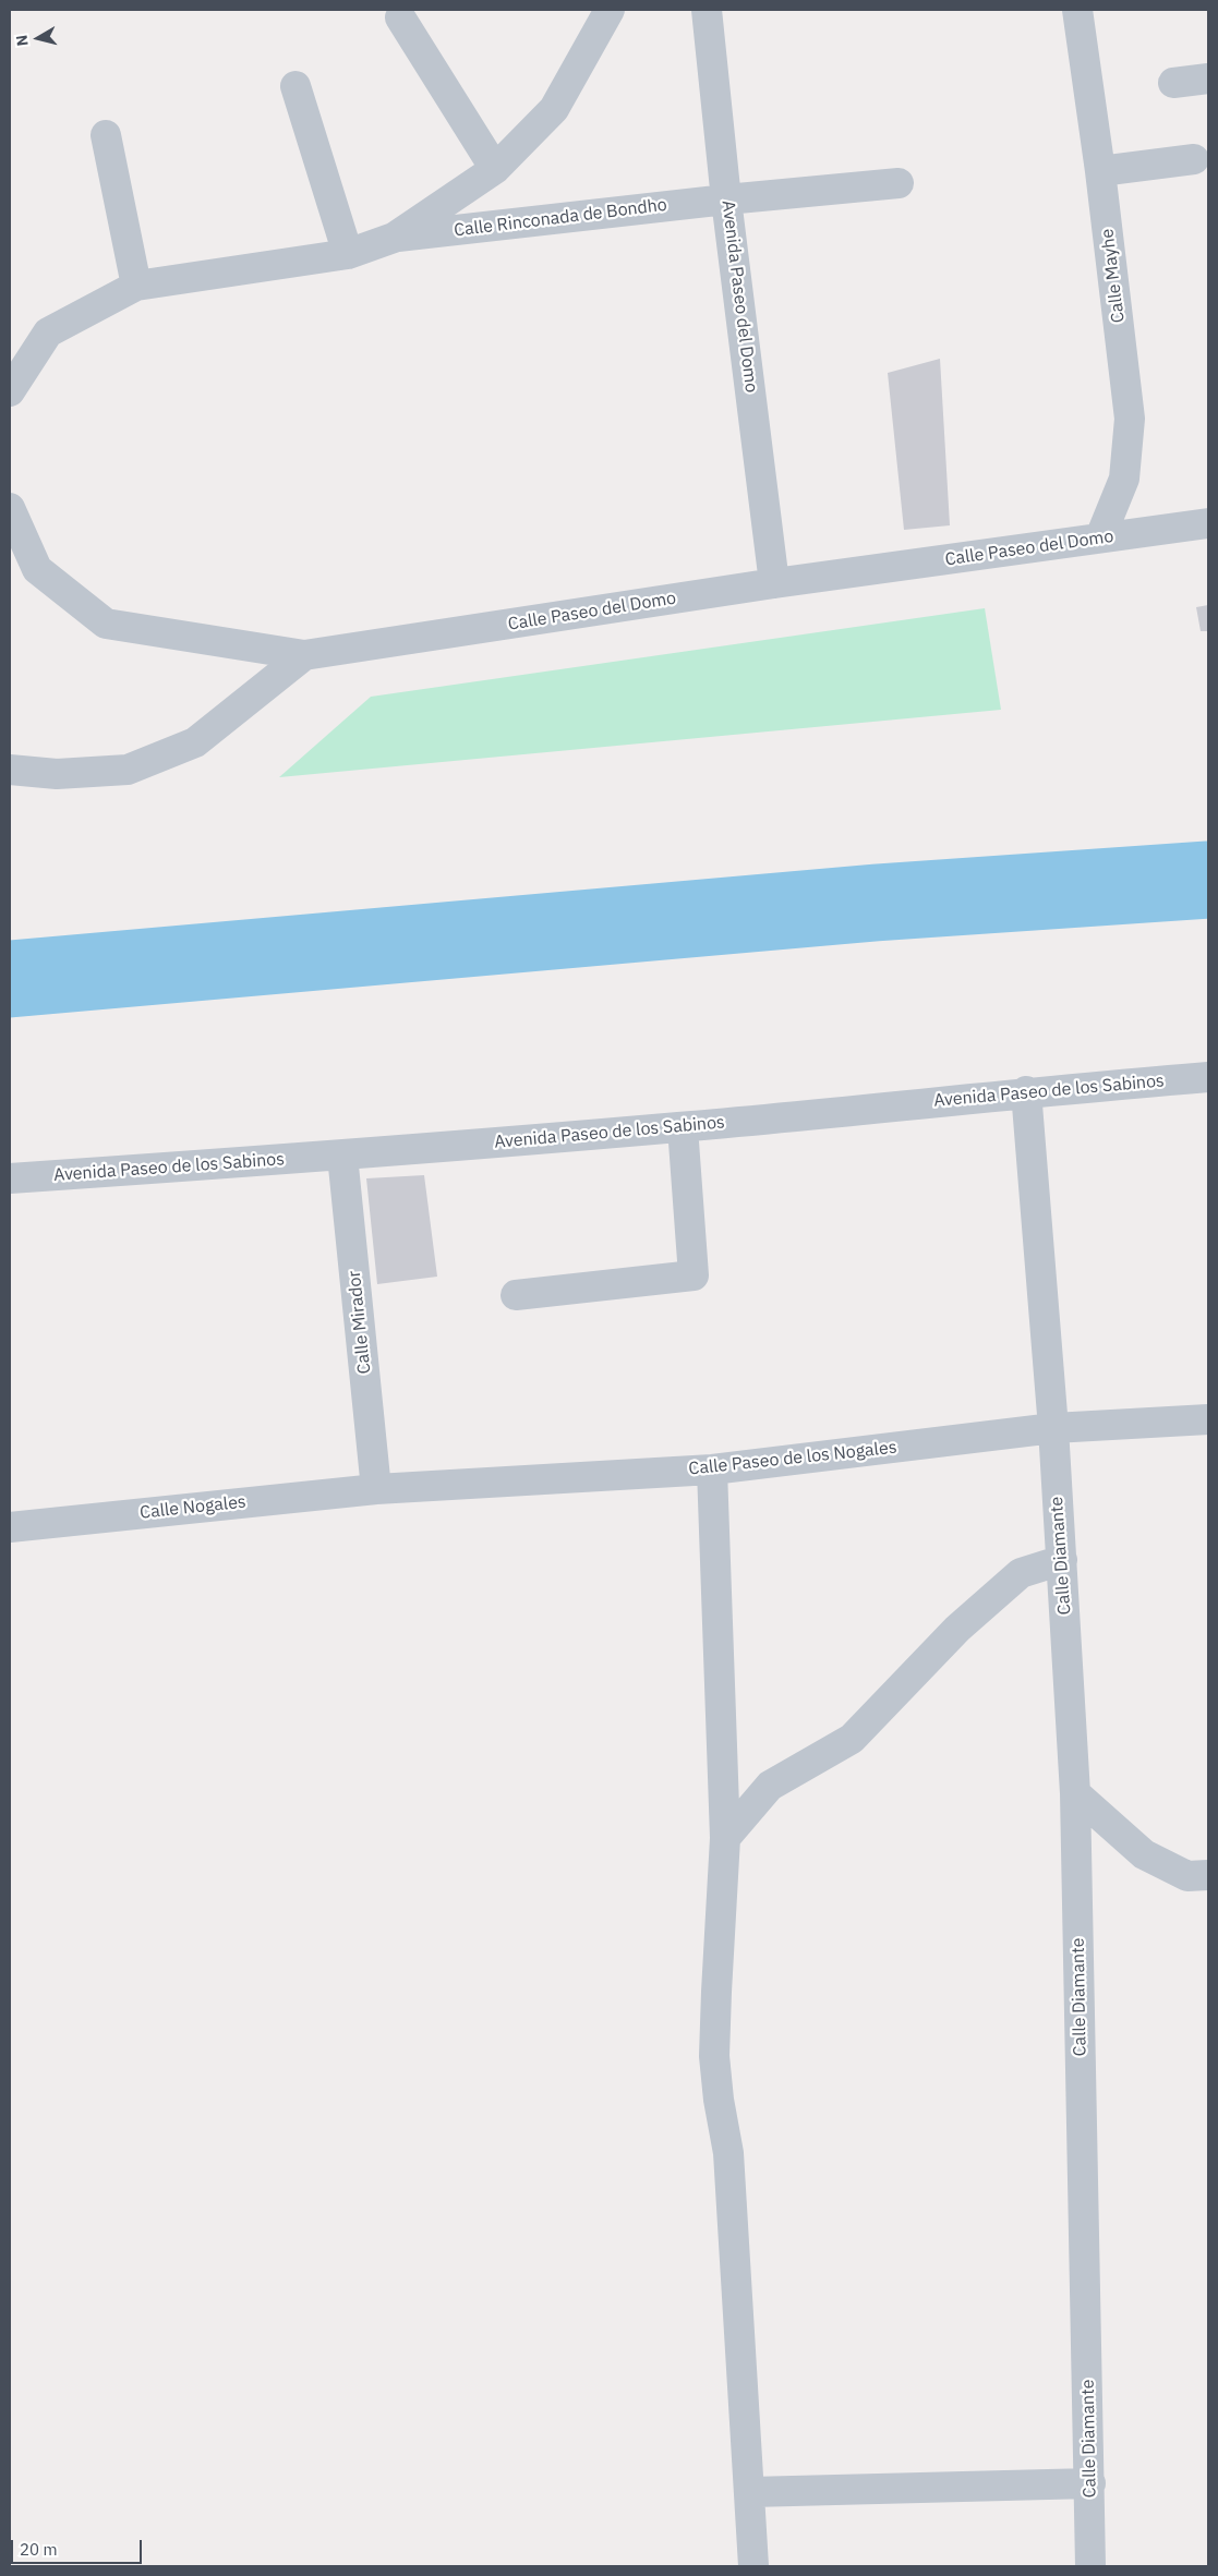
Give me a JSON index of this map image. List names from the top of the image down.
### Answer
{
  "streets": {
    "street": [
      "Calle Rinconada de Bondho",
      "Calle Mayhe",
      "Avenida Paseo del Domo",
      "Calle Paseo del Domo",
      "Avenida Paseo de los Sabinos",
      "Calle Mirador",
      "Calle Paseo de los Nogales",
      "Calle Nogales",
      "Calle Diamante"
    ]
  },
  "crossings": [
    ["Calle Rinconada de Bondho", "Avenida Paseo del Domo"],
    ["Calle Mayhe", "Calle Paseo del Domo"],
    ["Avenida Paseo del Domo", "Calle Paseo del Domo"],
    ["Avenida Paseo de los Sabinos", "Calle Mirador"],
    ["Avenida Paseo de los Sabinos", "Calle Diamante"],
    ["Calle Mirador", "Calle Paseo de los Nogales"],
    ["Calle Mirador", "Calle Nogales"],
    ["Calle Paseo de los Nogales", "Calle Nogales"],
    ["Calle Paseo de los Nogales", "Calle Diamante"]
  ],
  "scale_bar": "20 m",
  "north": "left"
}
